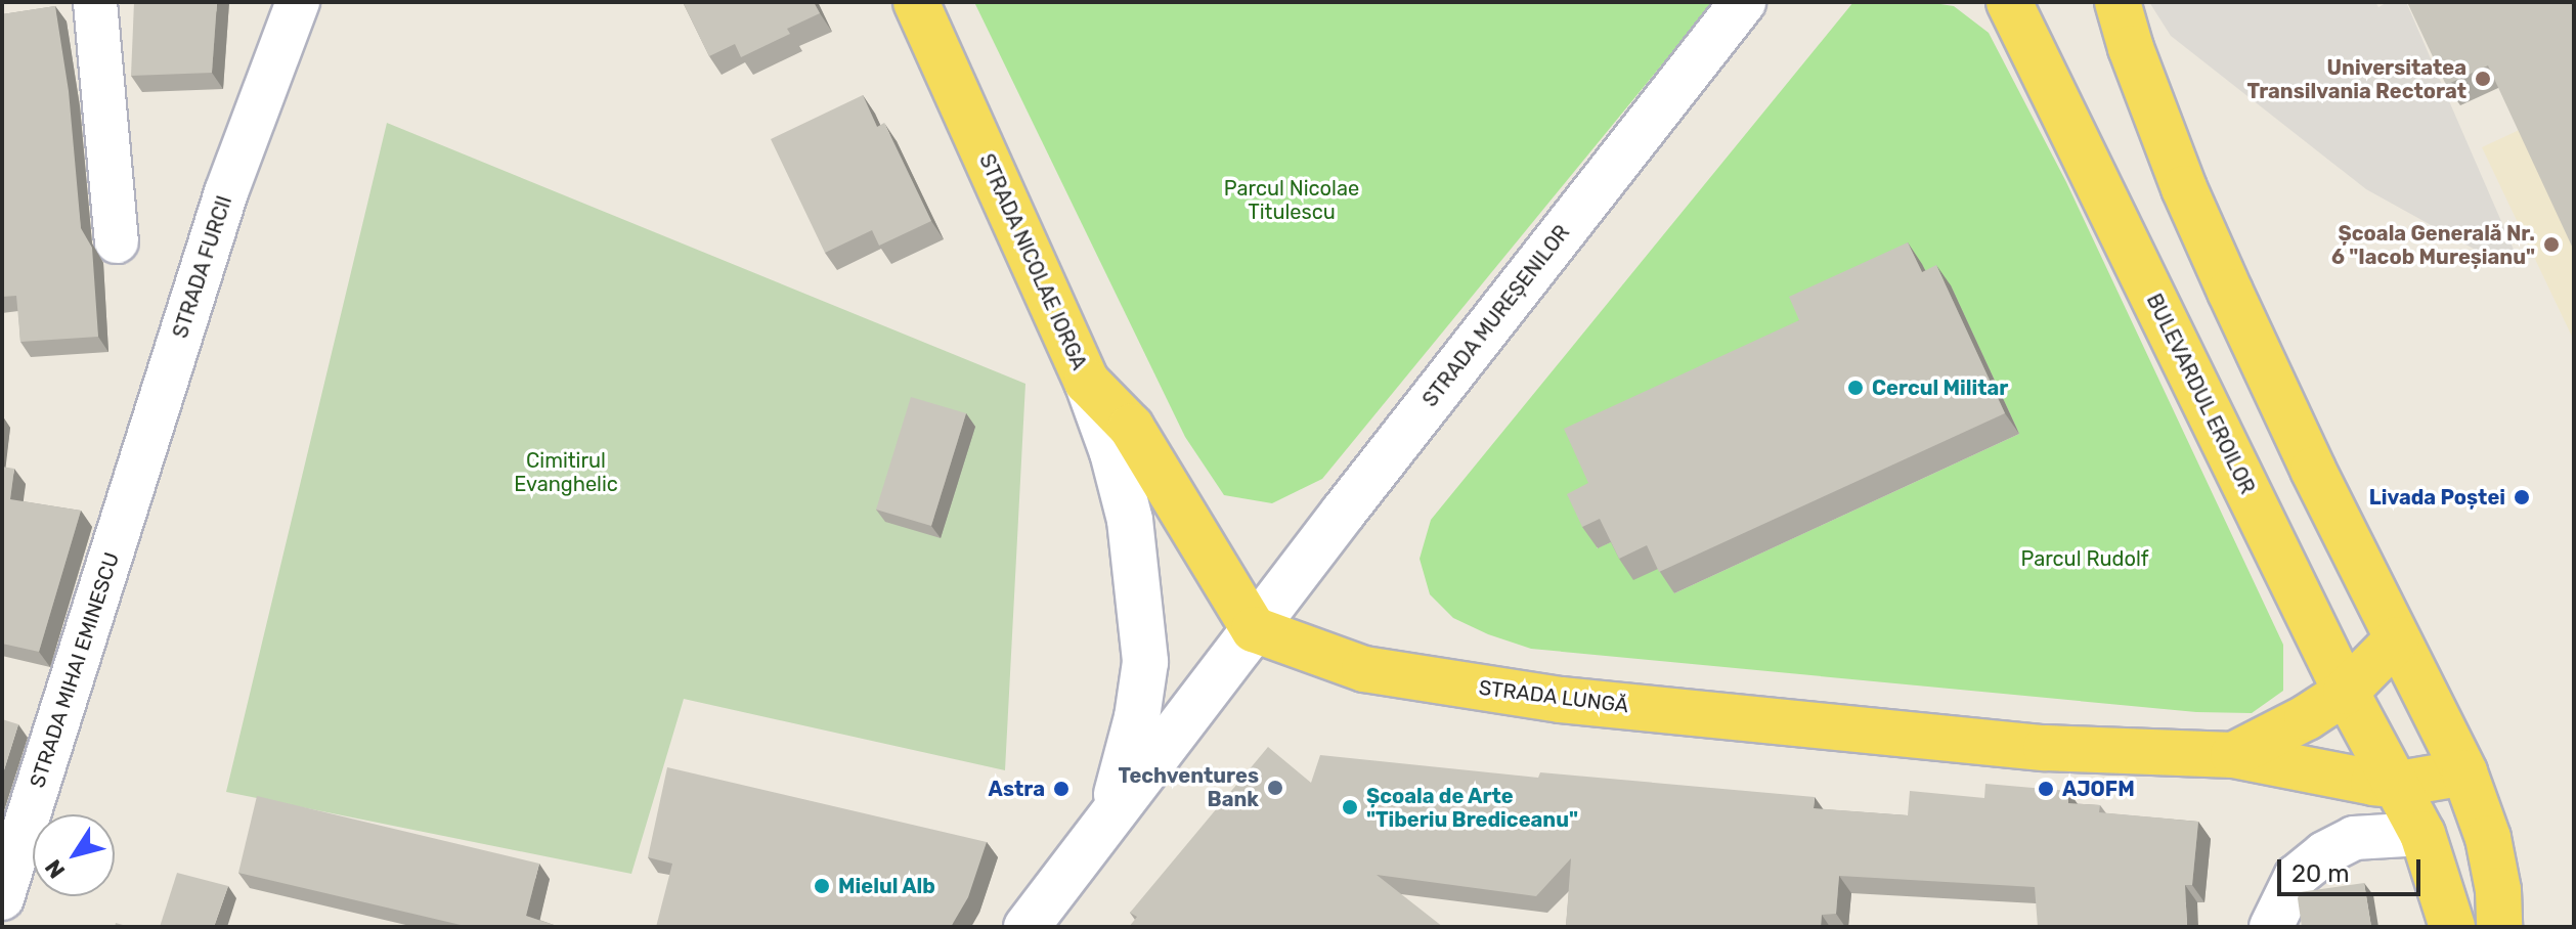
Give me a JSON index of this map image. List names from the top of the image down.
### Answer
{
  "streets": {
    "main road": [
      "STRADA NICOLAE IORGA",
      "STRADA MUREȘENILOR",
      "BULEVARDUL EROILOR",
      "STRADA LUNGĂ"
    ],
    "street": ["STRADA FURCII", "STRADA MIHAI EMINESCU"]
  },
  "crossings": [
    ["STRADA NICOLAE IORGA", "STRADA MUREȘENILOR"],
    ["STRADA NICOLAE IORGA", "STRADA LUNGĂ"],
    ["STRADA FURCII", "STRADA MIHAI EMINESCU"],
    ["STRADA MUREȘENILOR", "STRADA LUNGĂ"],
    ["BULEVARDUL EROILOR", "STRADA LUNGĂ"]
  ],
  "parks": ["Parcul Nicolae Titulescu", "Cimitirul Evanghelic", "Parcul Rudolf"],
  "places": [
    "Universitatea Transilvania Rectorat",
    "Școala Generală Nr. 6 \"Iacob Mureșianu\"",
    "Cercul Militar",
    "Livada Poștei",
    "Techventures Bank",
    "Astra",
    "AJOFM",
    "Școala de Arte \"Tiberiu Brediceanu\"",
    "Mielul Alb"
  ],
  "scale_bar": "20 m",
  "north": "bottom left"
}
